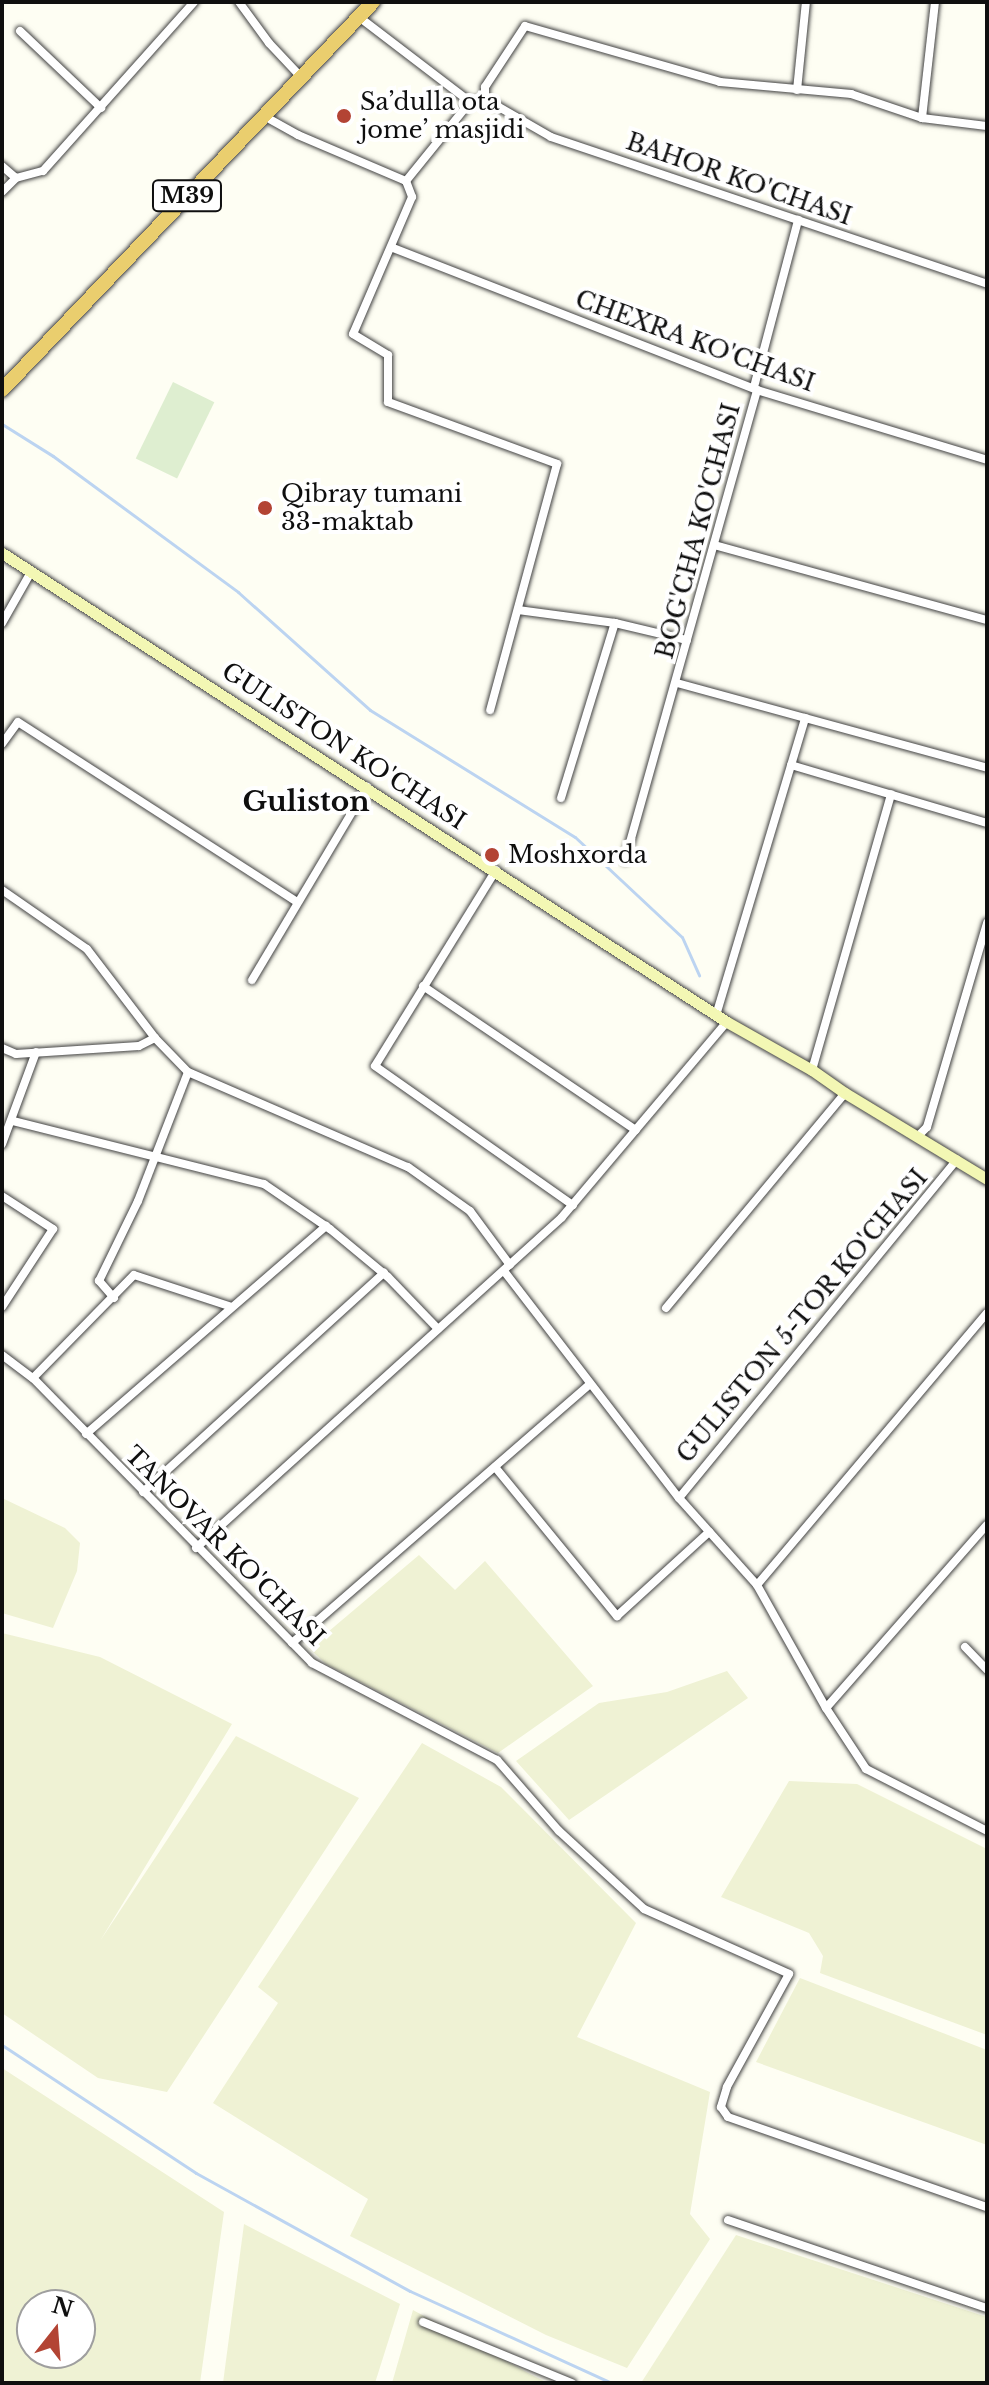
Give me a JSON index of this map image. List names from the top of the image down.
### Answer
{
  "streets": {
    "highway": ["M39"],
    "main road": ["GULISTON KO'CHASI"],
    "street": [
      "BAHOR KO'CHASI",
      "CHEXRA KO'CHASI",
      "BOG'CHA KO'CHASI",
      "GULISTON 5-TOR KO'CHASI",
      "TANOVAR KO'CHASI"
    ]
  },
  "crossings": [
    ["BAHOR KO'CHASI", "BOG'CHA KO'CHASI"],
    ["CHEXRA KO'CHASI", "BOG'CHA KO'CHASI"],
    ["GULISTON KO'CHASI", "GULISTON 5-TOR KO'CHASI"]
  ],
  "districts": ["Guliston"],
  "places": ["Sa’dulla ota jome’ masjidi", "Qibray tumani 33-maktab", "Moshxorda"],
  "north": "top"
}
